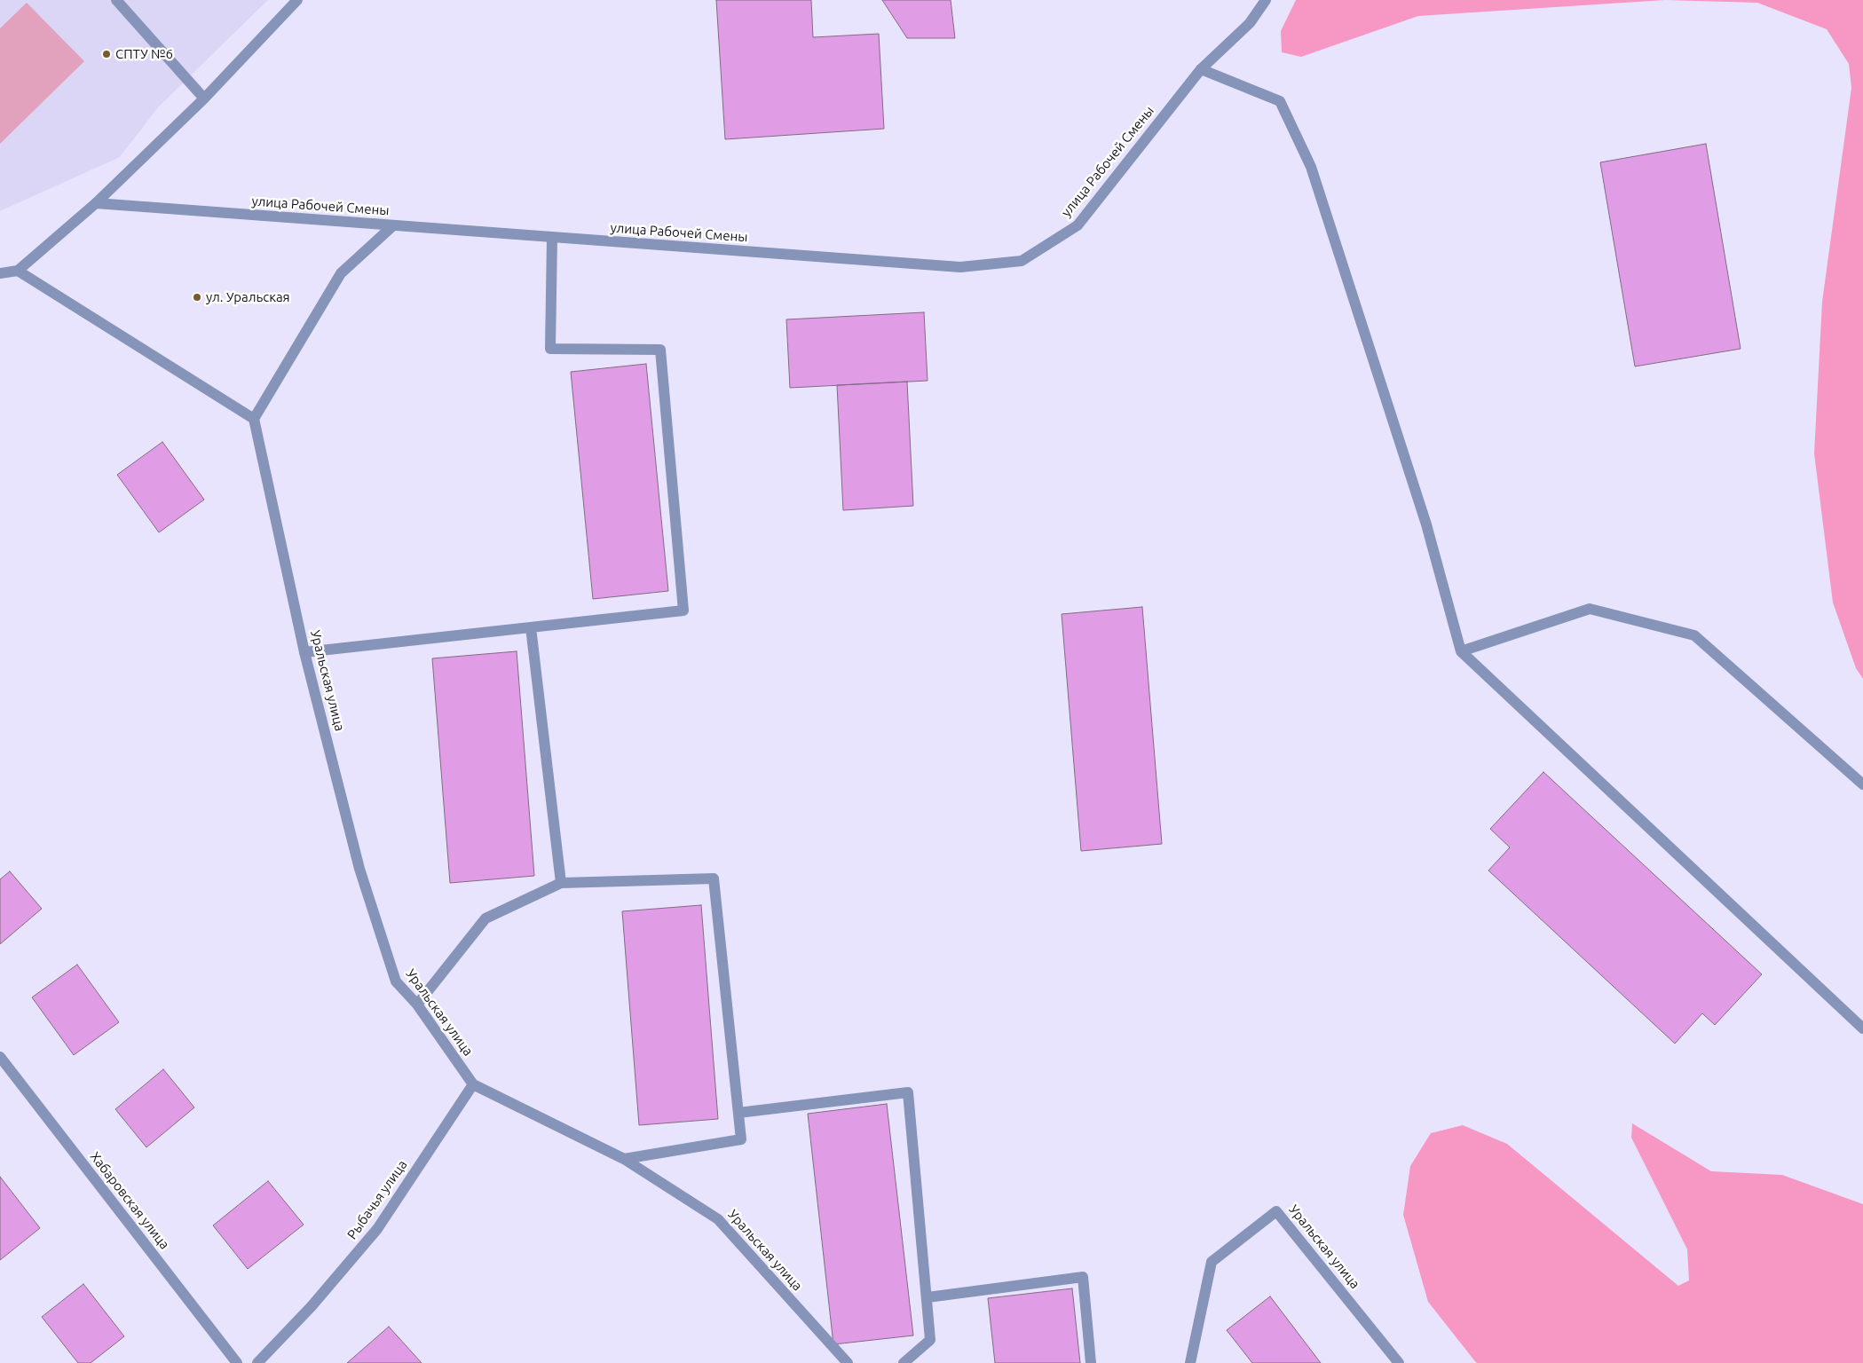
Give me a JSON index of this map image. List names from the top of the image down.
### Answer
{
  "streets": {
    "street": [
      "улица Рабочей Смены",
      "Уральская улица",
      "Рыбачья улица",
      "Хабаровская улица"
    ]
  },
  "crossings": [
    ["Уральская улица", "Рыбачья улица"]
  ],
  "places": ["СПТУ №6", "ул. Уральская"]
}
